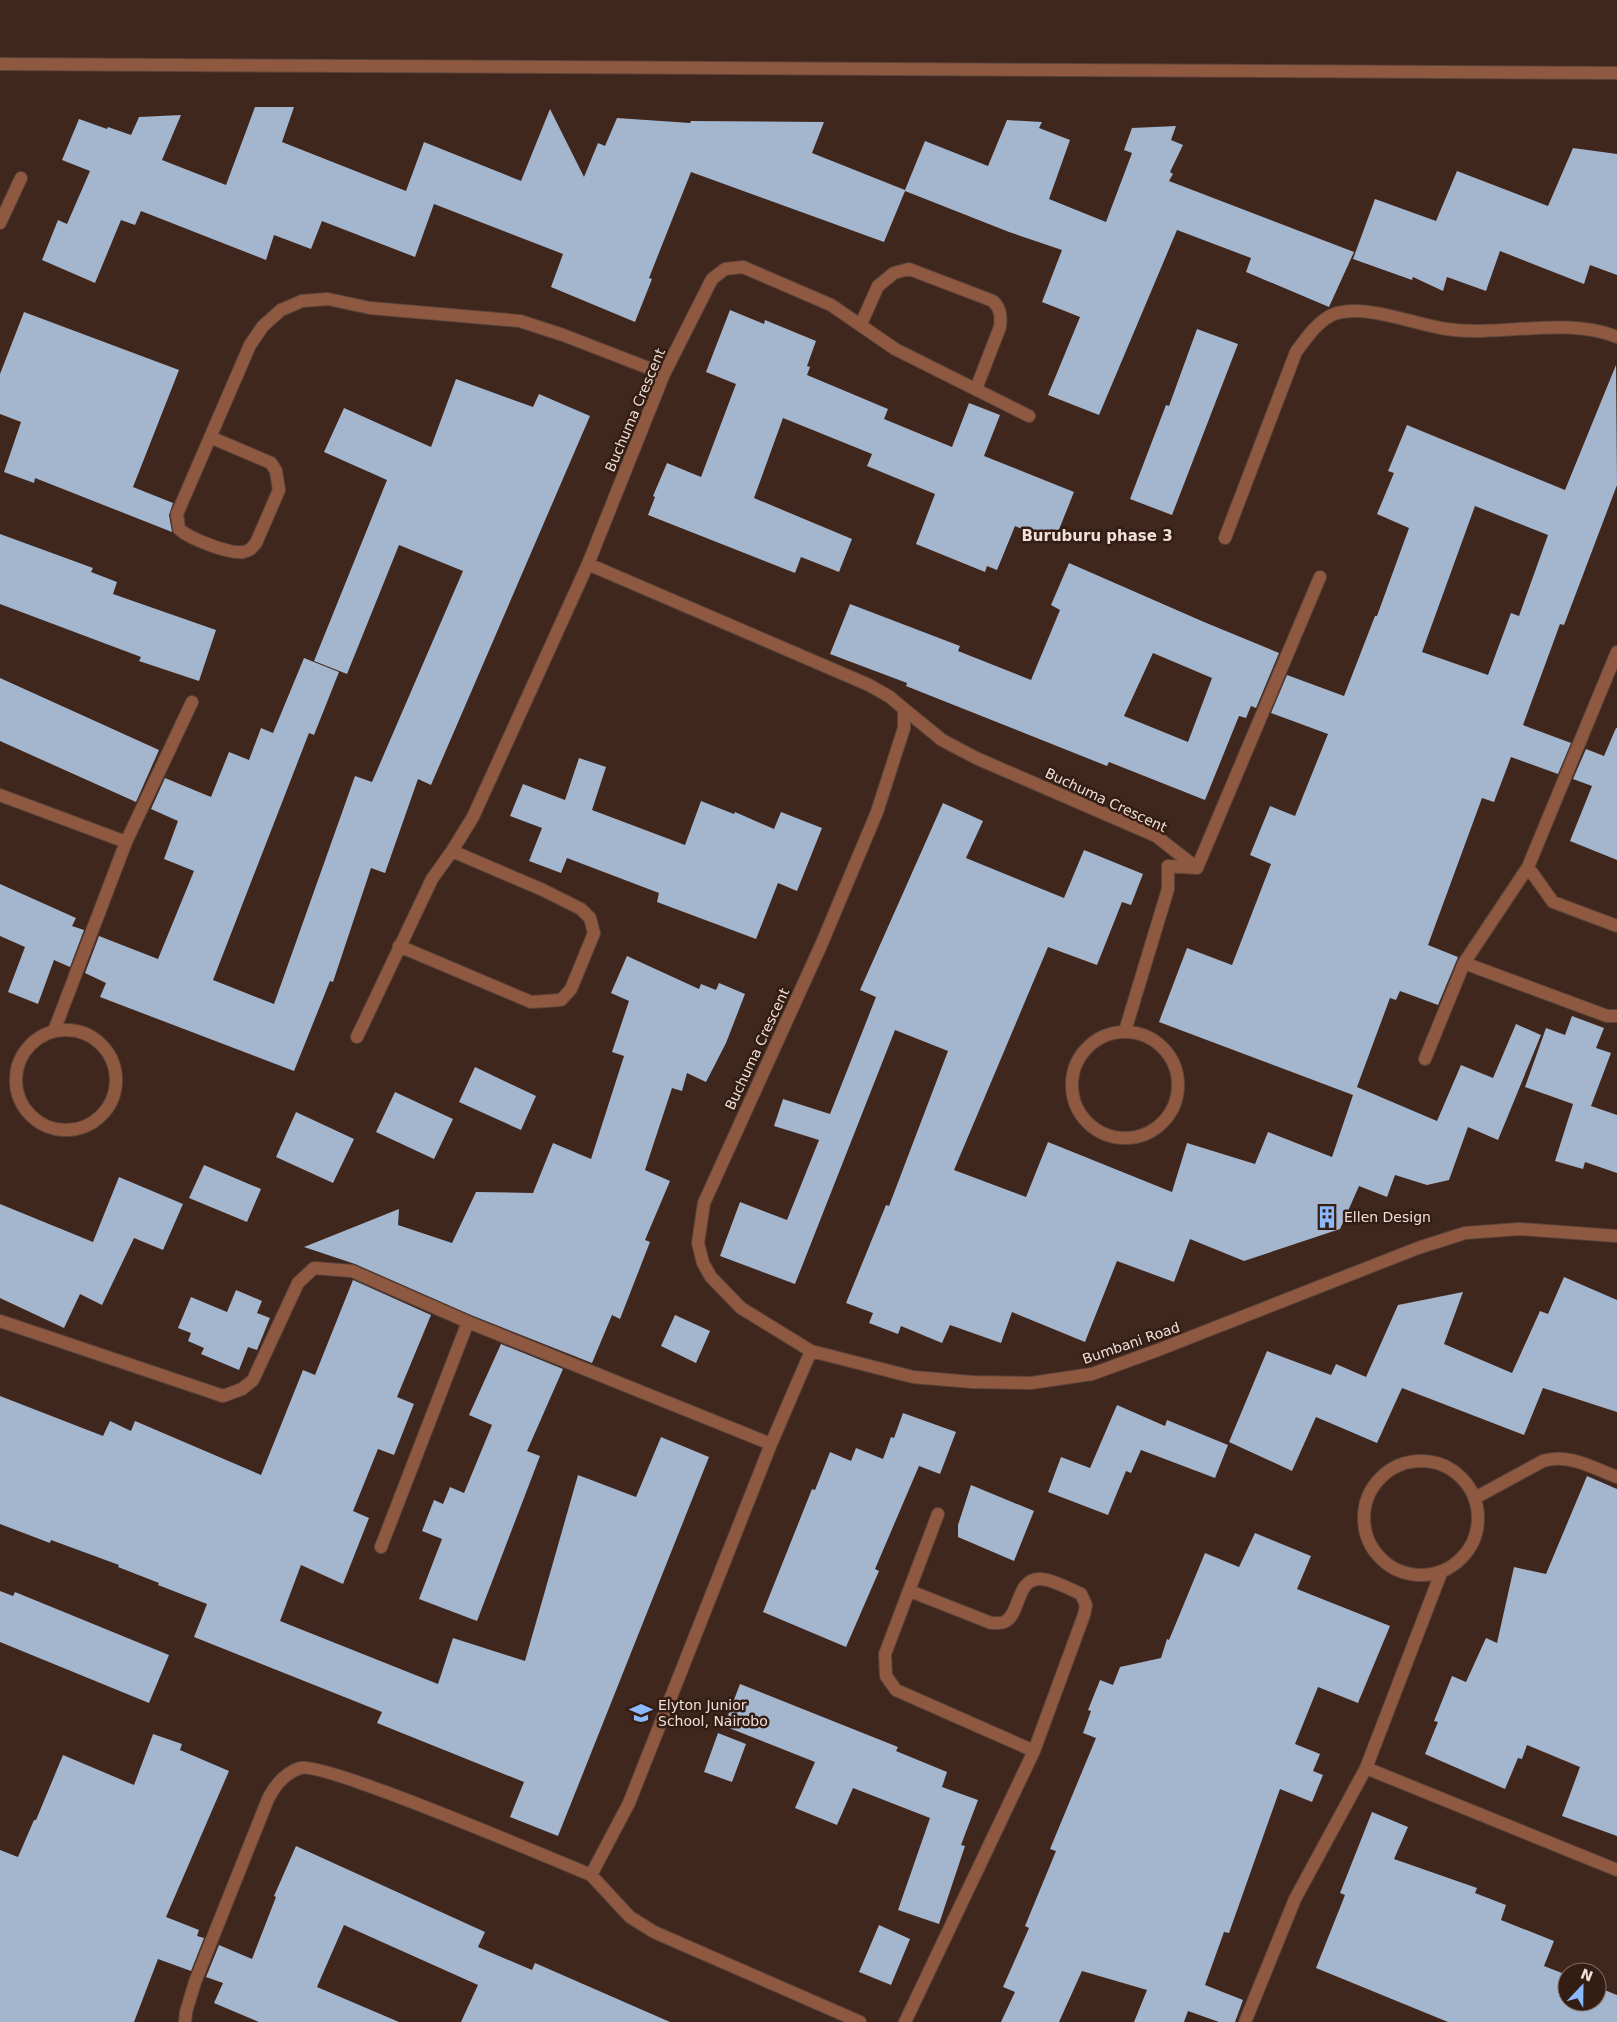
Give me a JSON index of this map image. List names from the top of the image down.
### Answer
{
  "streets": {
    "street": ["Buchuma Crescent", "Bumbani Road"]
  },
  "crossings": [
    ["Buchuma Crescent", "Bumbani Road"]
  ],
  "districts": ["Buruburu phase 3"],
  "places": {
    "building": ["Ellen Design"],
    "school or university": ["Elyton Junior School, Nairobo"]
  },
  "north": "top"
}
